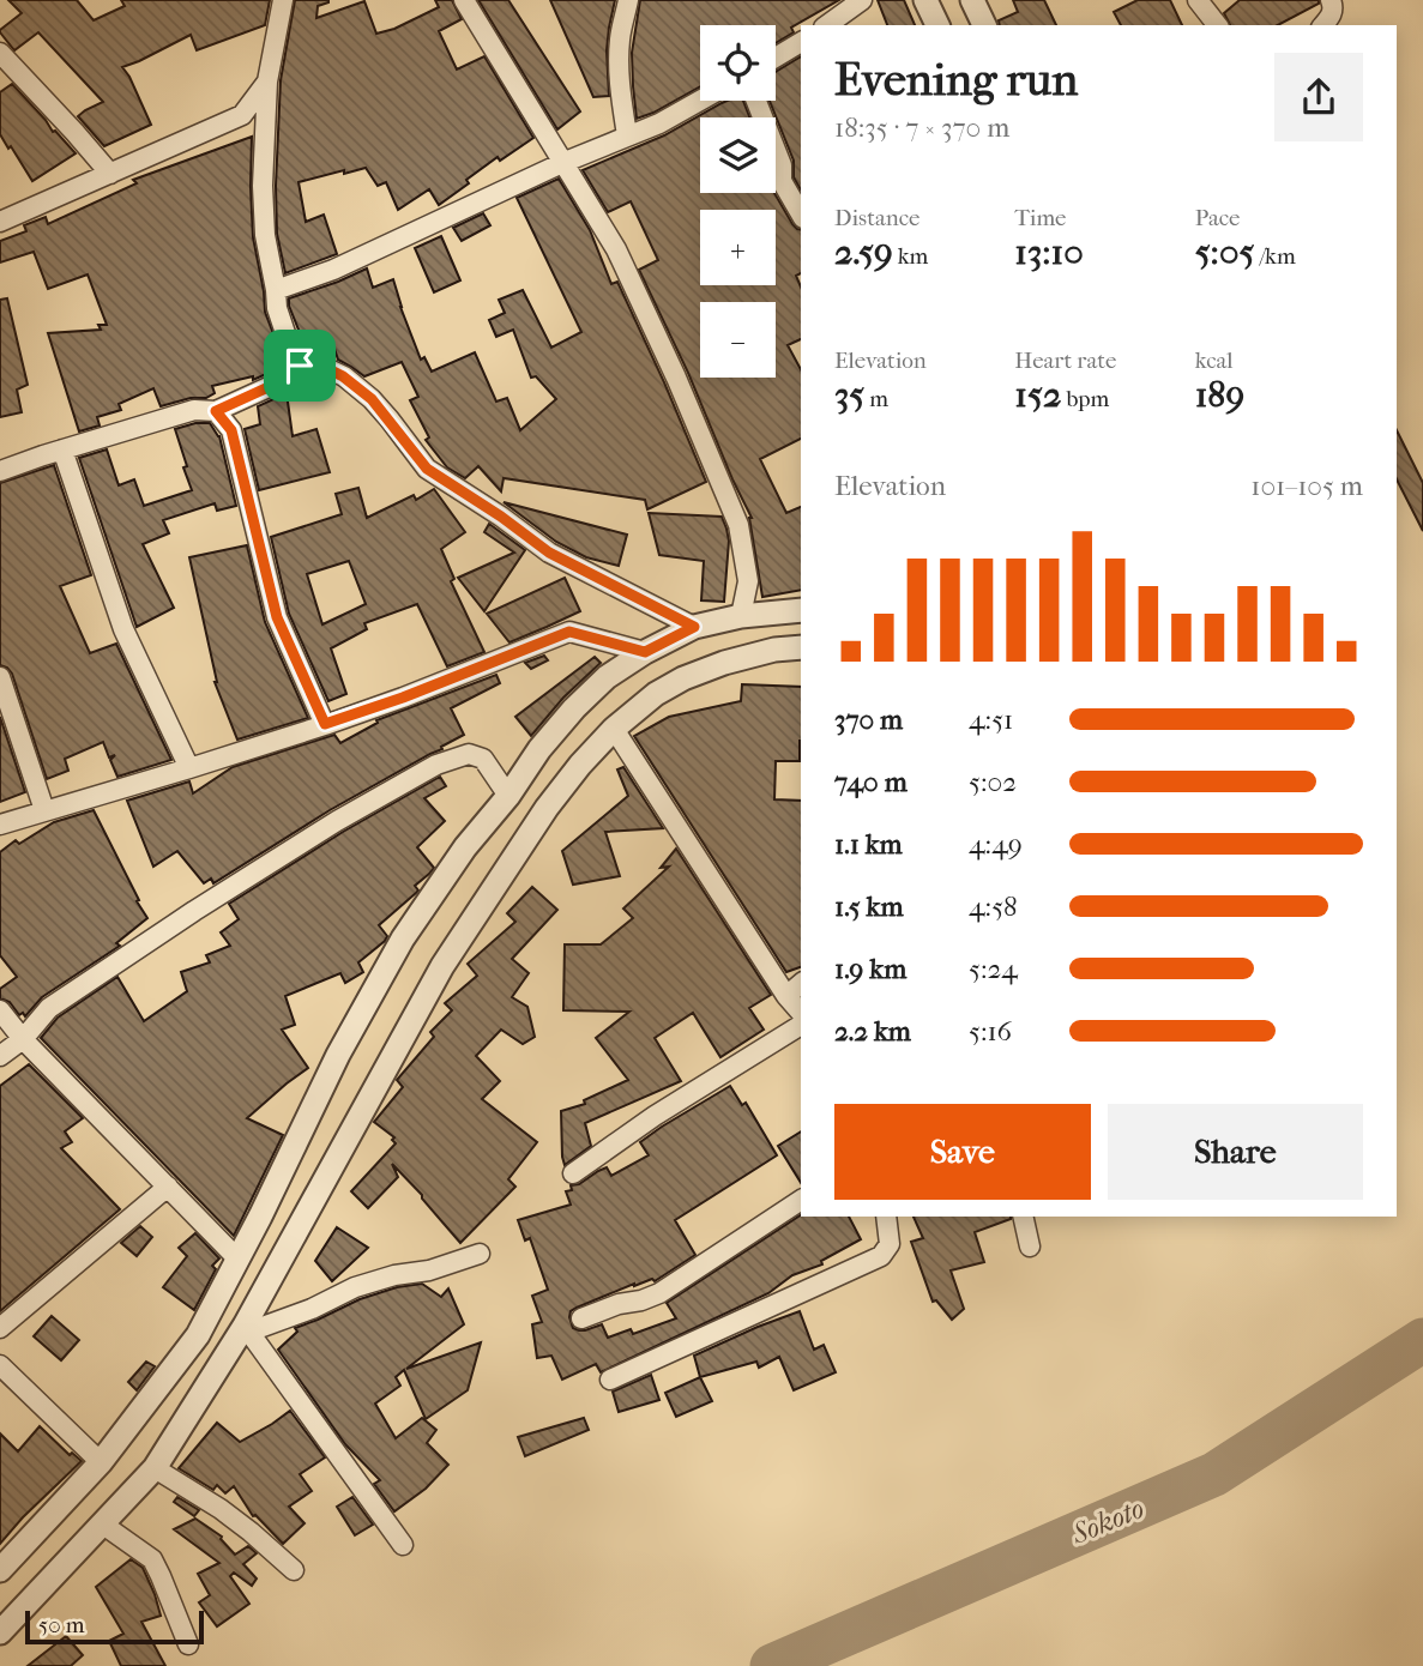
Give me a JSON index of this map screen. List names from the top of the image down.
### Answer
{
  "water": ["Sokoto"],
  "scale_bar": "50 m",
  "page": {
    "map_buttons": ["+", "−"],
    "heading": ["Evening run", "18:35 · 7 × 370 m"],
    "stats": [
      ["Distance", "2.59 km"],
      ["Time", "13:10"],
      ["Pace", "5:05 /km"],
      ["Elevation", "35 m"],
      ["Heart rate", "152 bpm"],
      ["kcal", "189"]
    ],
    "chart": ["Elevation", "101–105 m"],
    "list": [
      {
        "name": "370 m",
        "note": "4:51"
      },
      {
        "name": "740 m",
        "note": "5:02"
      },
      {
        "name": "1.1 km",
        "note": "4:49"
      },
      {
        "name": "1.5 km",
        "note": "4:58"
      },
      {
        "name": "1.9 km",
        "note": "5:24"
      },
      {
        "name": "2.2 km",
        "note": "5:16"
      }
    ],
    "buttons": ["Save", "Share"],
    "scale": "50 m"
  }
}
